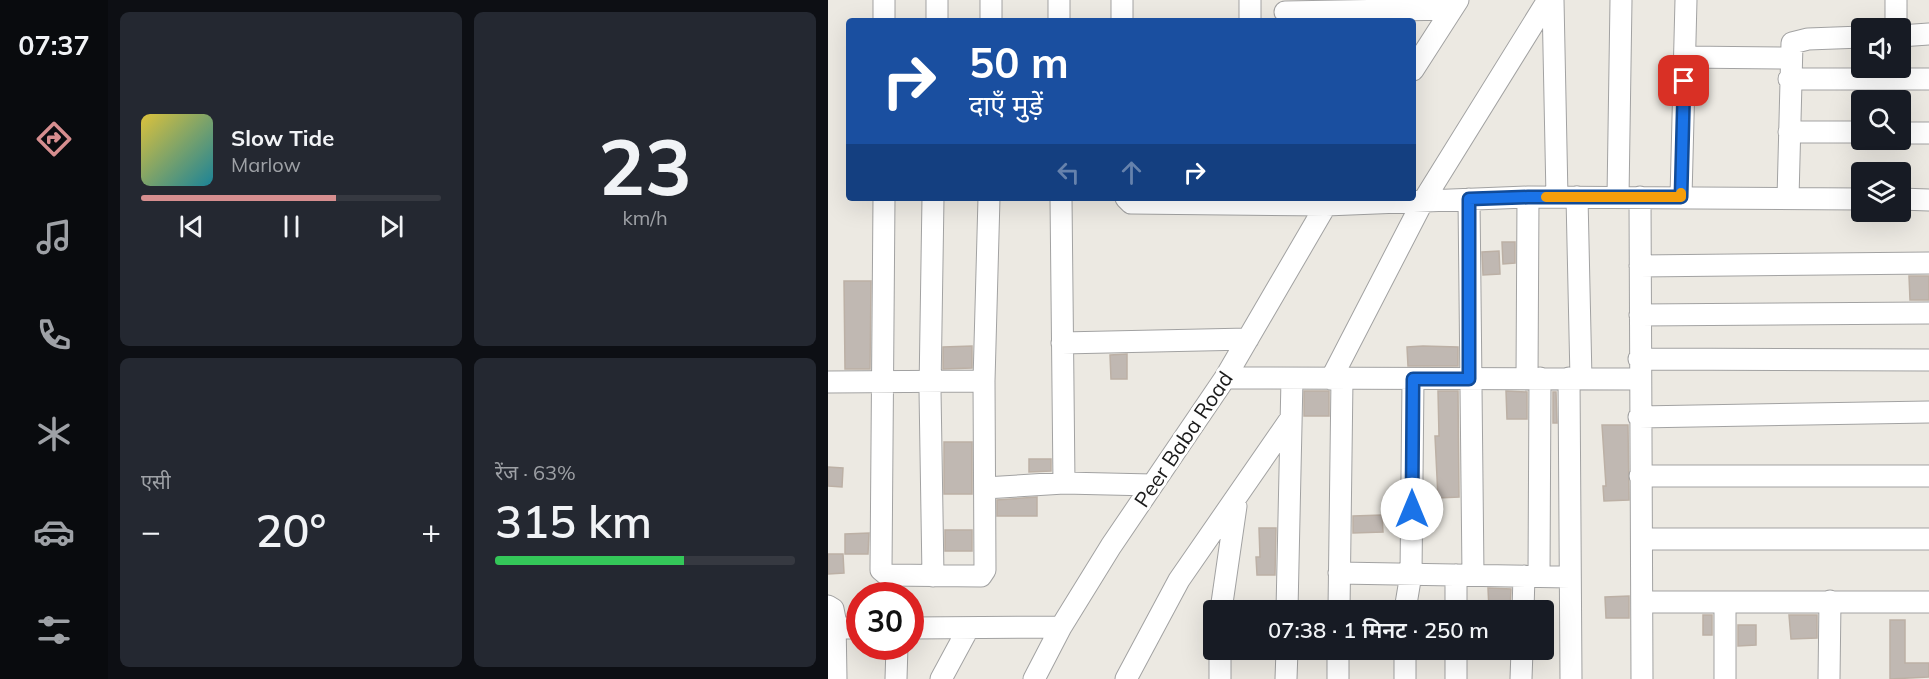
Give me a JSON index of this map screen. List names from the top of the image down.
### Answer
{
  "streets": {
    "street": ["Peer Baba Road"]
  },
  "page": {
    "tabs": "07:37",
    "tile": [
      ["23", "km/h"],
      "एसी",
      ["रेंज · 63%", "315 km"]
    ],
    "turn": ["50 m", "दाएँ मुड़ें"],
    "song": ["Slow Tide", "Marlow"],
    "heat": ["−", "20°", "+"],
    "limit": "30",
    "trip": "07:38 · 1 मिनट · 250 m"
  }
}
